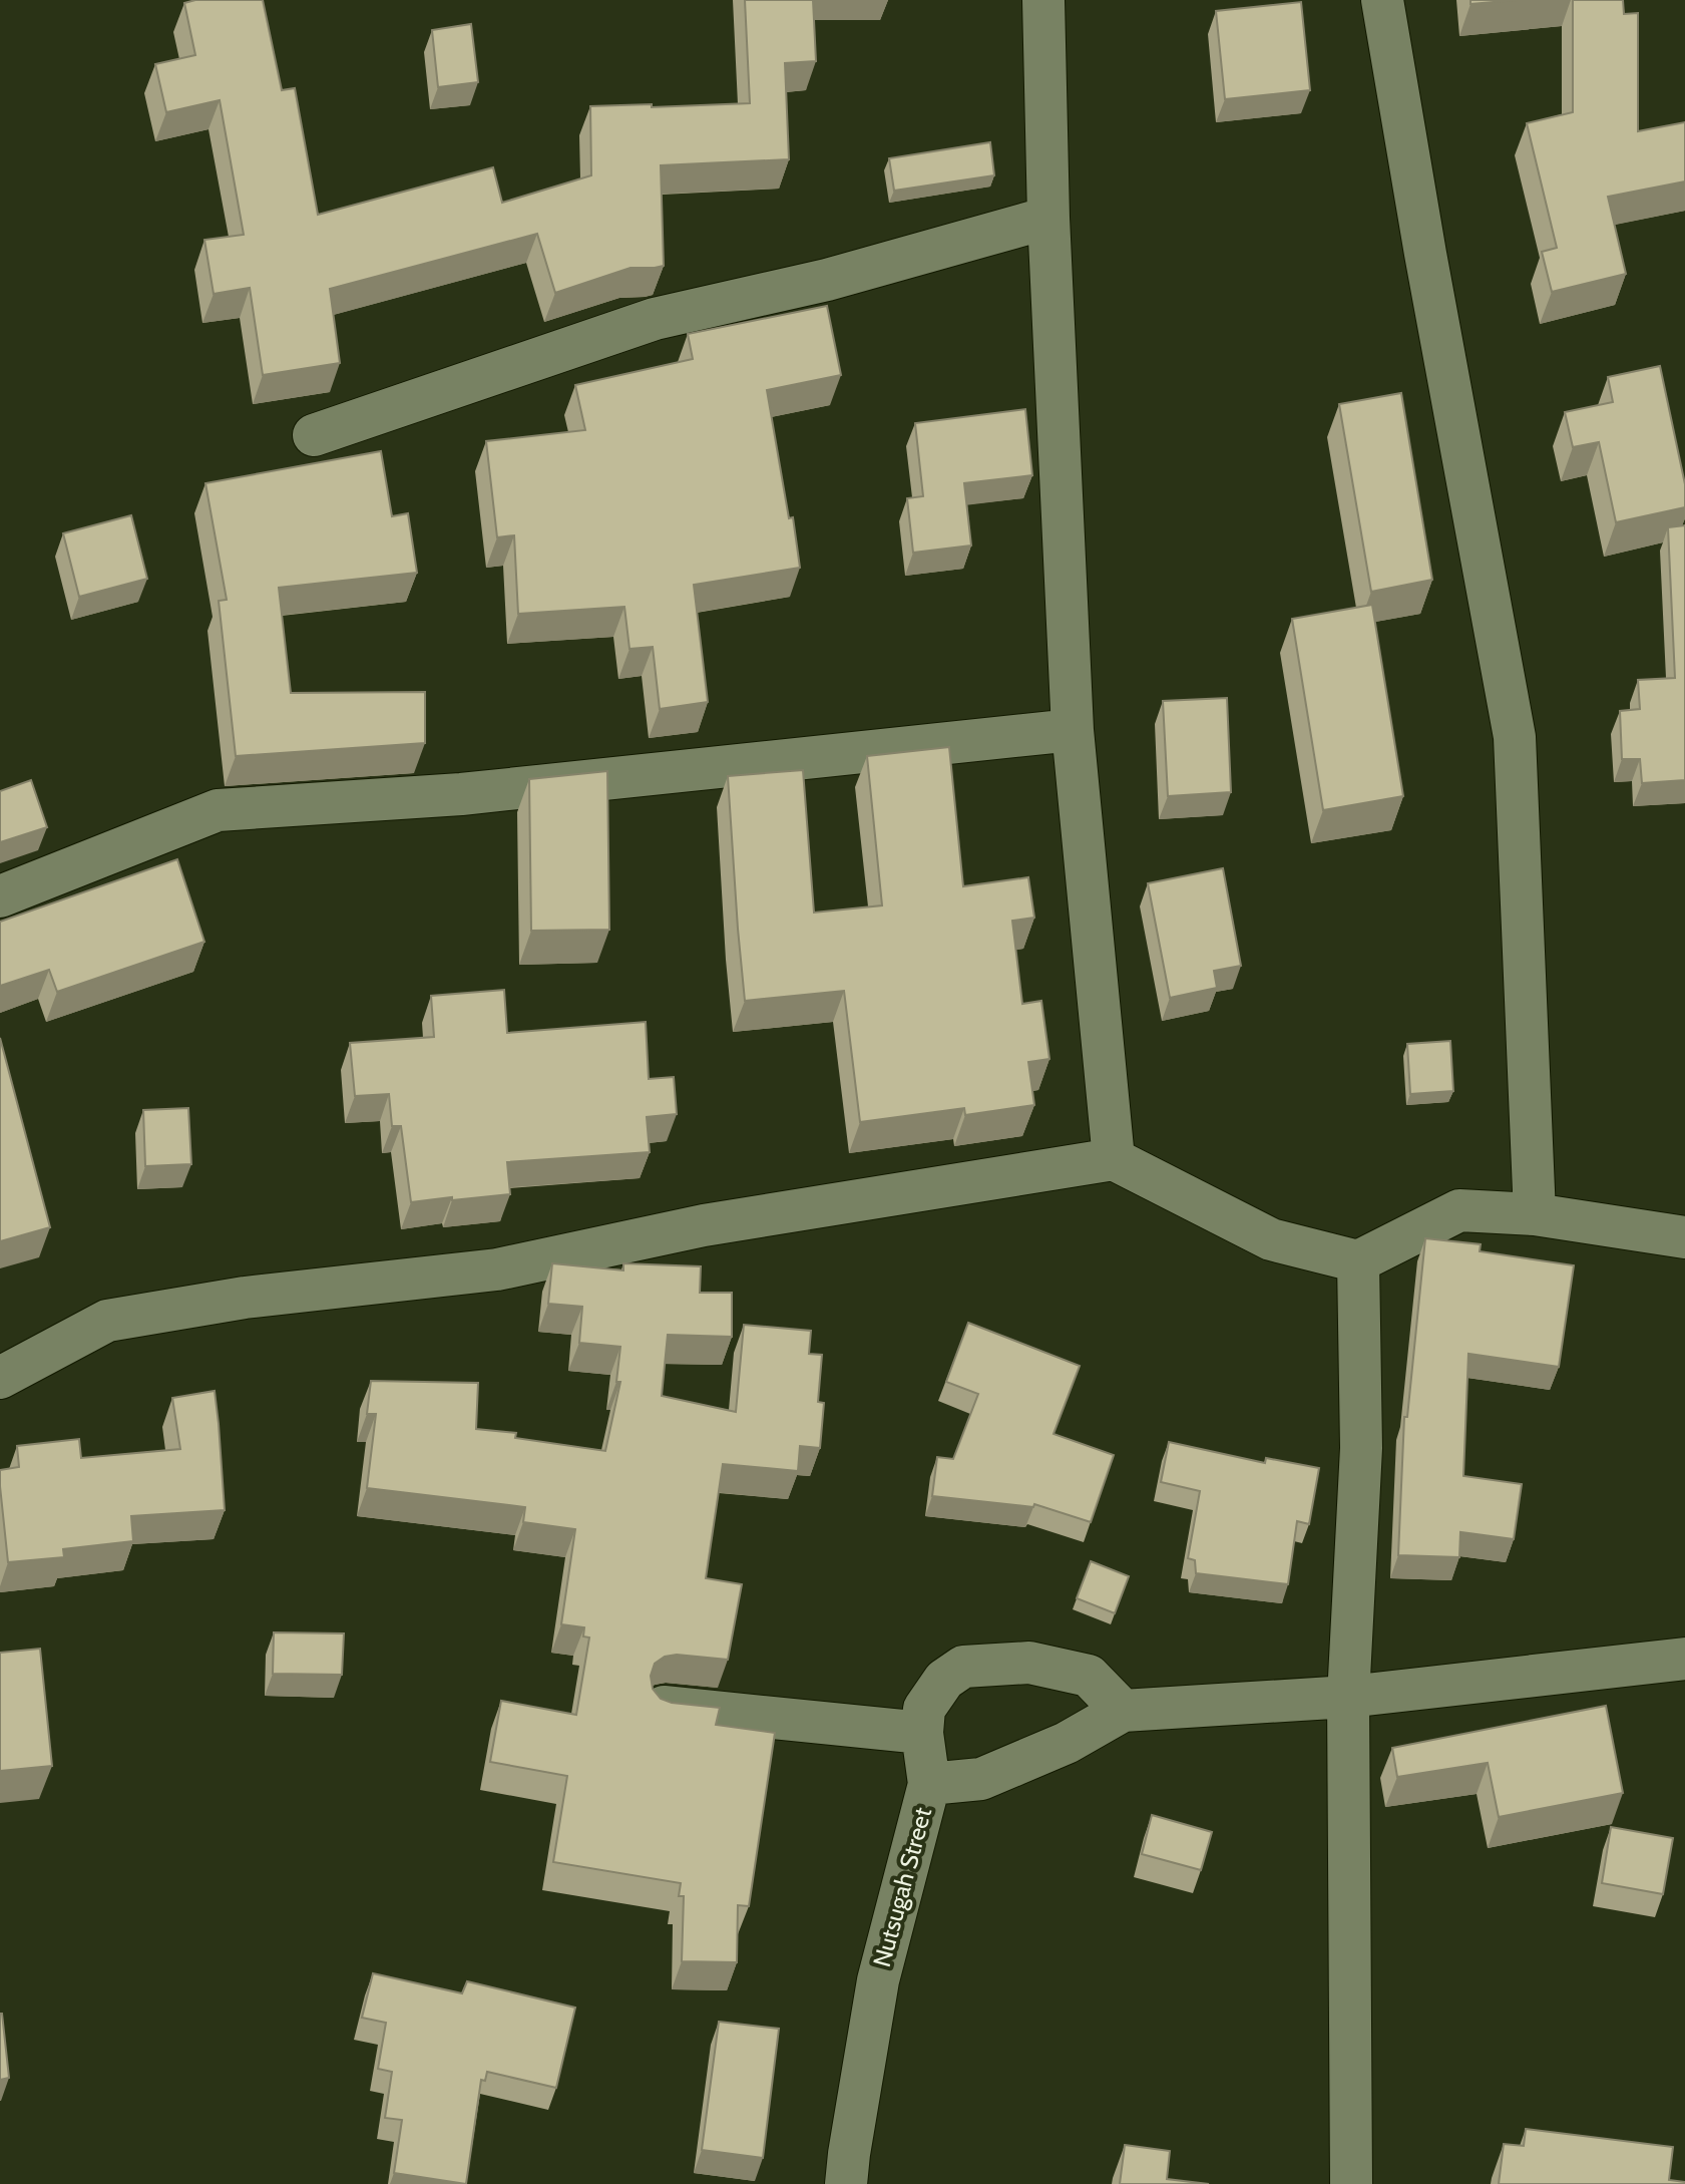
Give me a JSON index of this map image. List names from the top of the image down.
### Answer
{
  "streets": {
    "street": ["Nutsugah Street"]
  }
}
